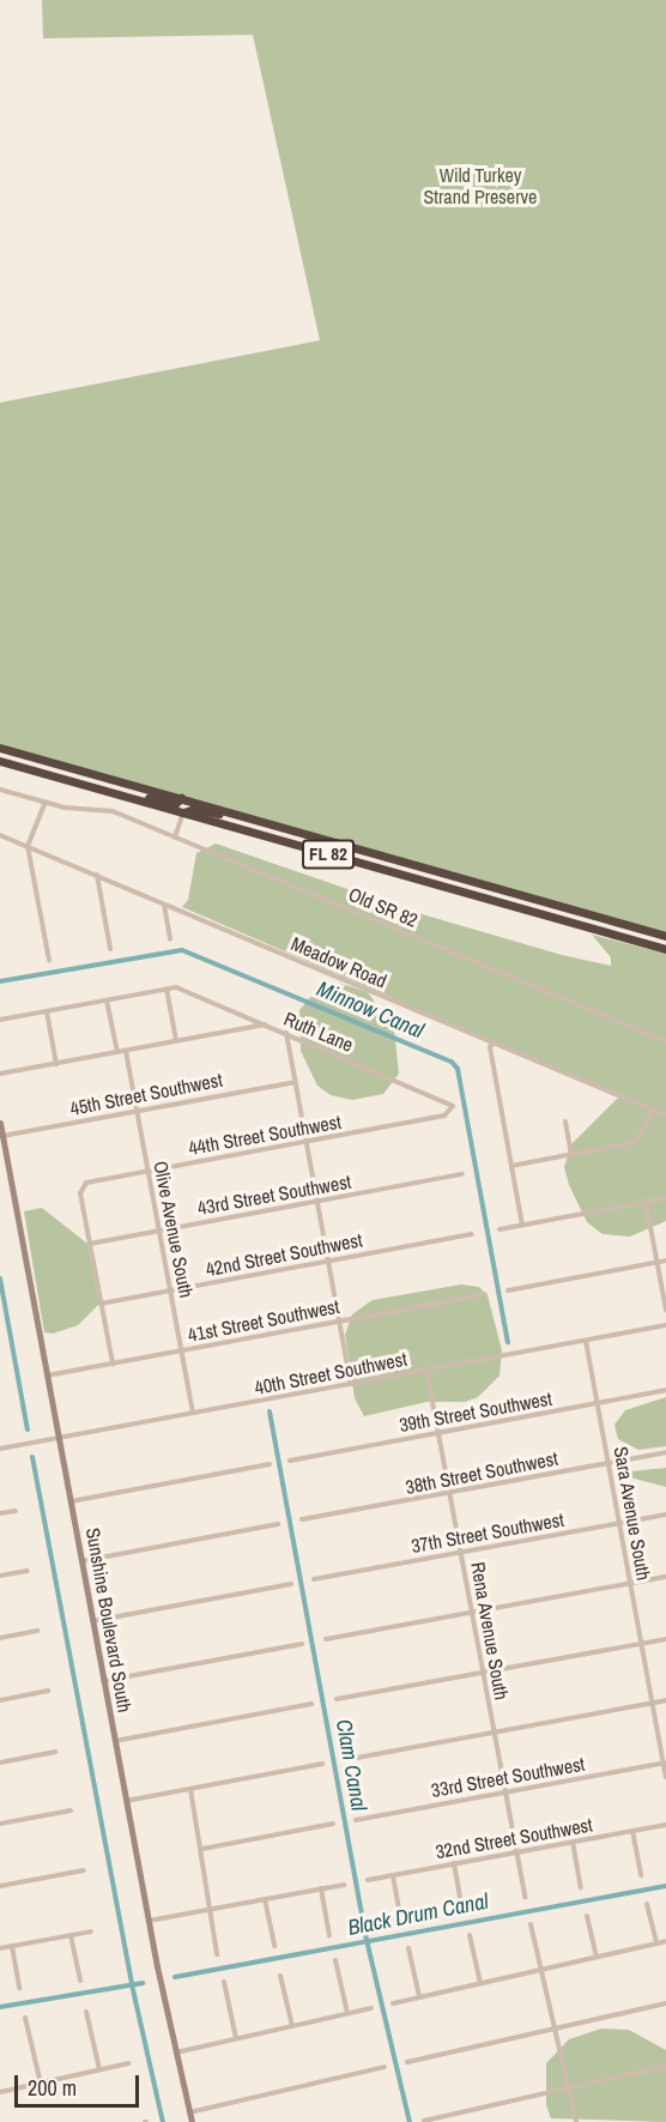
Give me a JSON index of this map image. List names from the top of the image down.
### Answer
{
  "streets": {
    "highway": ["FL 82"],
    "street": [
      "Old SR 82",
      "Meadow Road",
      "Ruth Lane",
      "45th Street Southwest",
      "44th Street Southwest",
      "43rd Street Southwest",
      "Olive Avenue South",
      "42nd Street Southwest",
      "41st Street Southwest",
      "40th Street Southwest",
      "39th Street Southwest",
      "38th Street Southwest",
      "Sara Avenue South",
      "37th Street Southwest",
      "Sunshine Boulevard South",
      "Rena Avenue South",
      "33rd Street Southwest",
      "32nd Street Southwest"
    ]
  },
  "crossings": [
    ["Ruth Lane", "44th Street Southwest"],
    ["45th Street Southwest", "Olive Avenue South"],
    ["45th Street Southwest", "Sunshine Boulevard South"],
    ["44th Street Southwest", "43rd Street Southwest"],
    ["44th Street Southwest", "Olive Avenue South"],
    ["43rd Street Southwest", "Olive Avenue South"],
    ["Olive Avenue South", "42nd Street Southwest"],
    ["Olive Avenue South", "41st Street Southwest"],
    ["Olive Avenue South", "40th Street Southwest"],
    ["41st Street Southwest", "Sunshine Boulevard South"],
    ["40th Street Southwest", "Sara Avenue South"],
    ["40th Street Southwest", "Sunshine Boulevard South"],
    ["40th Street Southwest", "Rena Avenue South"],
    ["39th Street Southwest", "Sara Avenue South"],
    ["39th Street Southwest", "Rena Avenue South"],
    ["38th Street Southwest", "Sara Avenue South"],
    ["38th Street Southwest", "Rena Avenue South"],
    ["Sara Avenue South", "37th Street Southwest"],
    ["Sara Avenue South", "33rd Street Southwest"],
    ["37th Street Southwest", "Rena Avenue South"],
    ["Rena Avenue South", "33rd Street Southwest"],
    ["Rena Avenue South", "32nd Street Southwest"]
  ],
  "water": ["Minnow Canal", "Clam Canal", "Black Drum Canal"],
  "parks": ["Wild Turkey Strand Preserve"],
  "scale_bar": "200 m"
}
